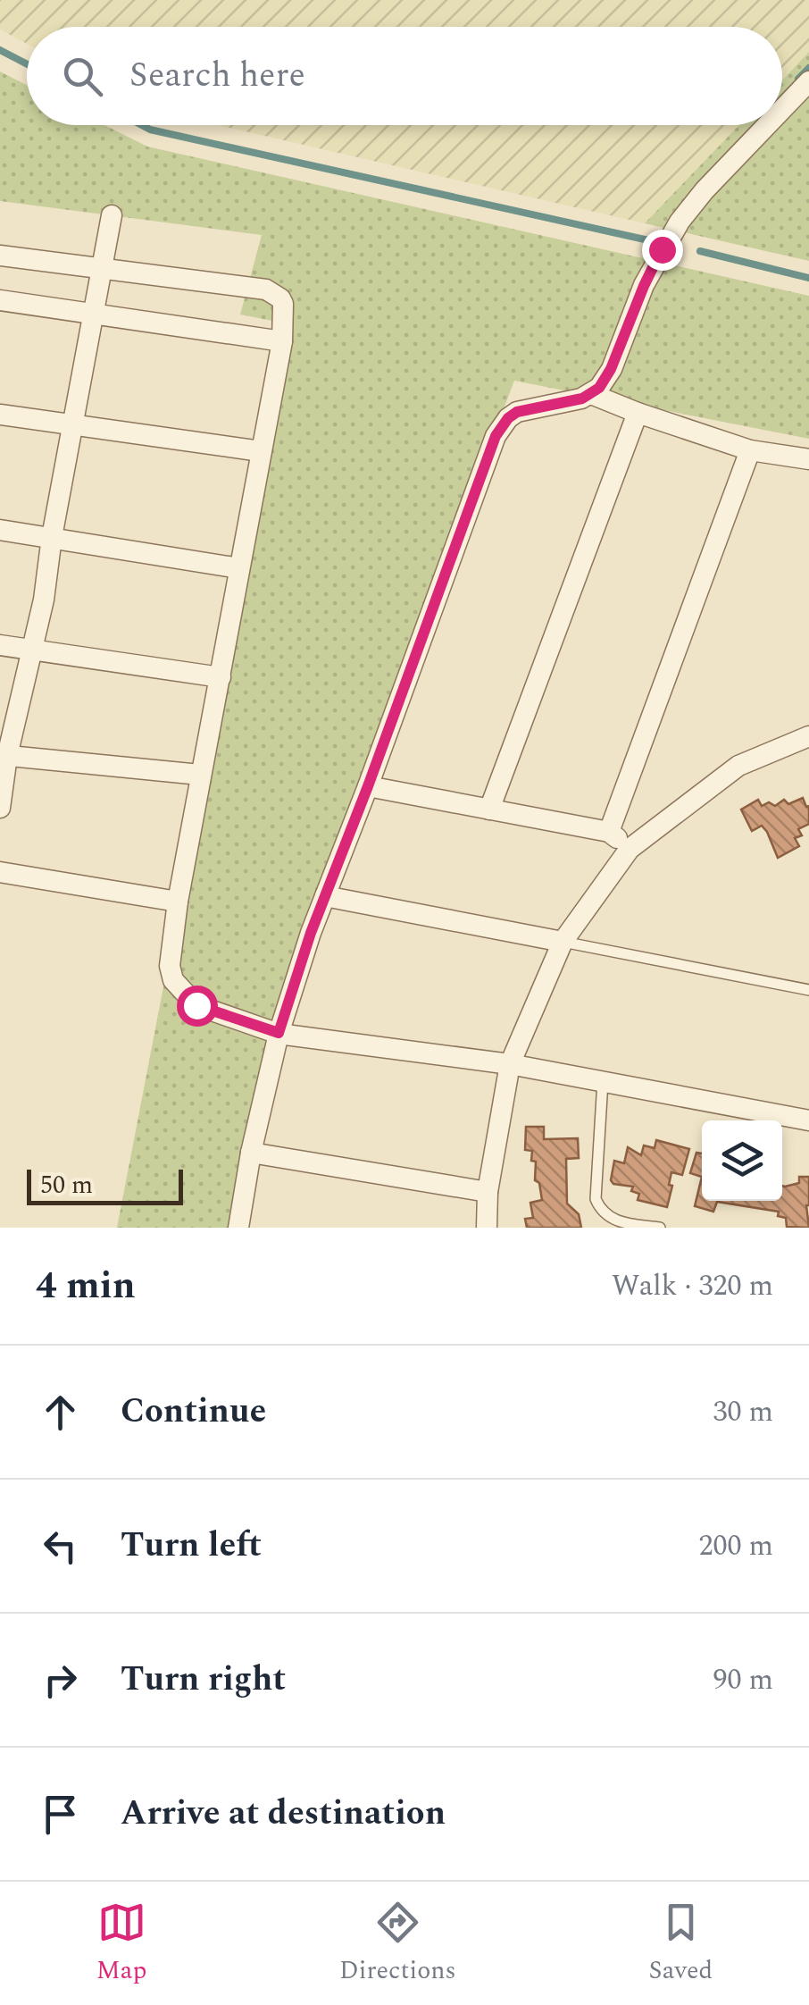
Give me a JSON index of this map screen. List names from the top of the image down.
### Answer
{
  "scale_bar": "50 m",
  "page": {
    "search": "Search here",
    "scale": "50 m",
    "heading": ["4 min", "Walk · 320 m"],
    "list": [
      ["Continue", "30 m"],
      ["Turn left", "200 m"],
      ["Turn right", "90 m"],
      "Arrive at destination"
    ],
    "nav": ["Map", "Directions", "Saved"]
  }
}
